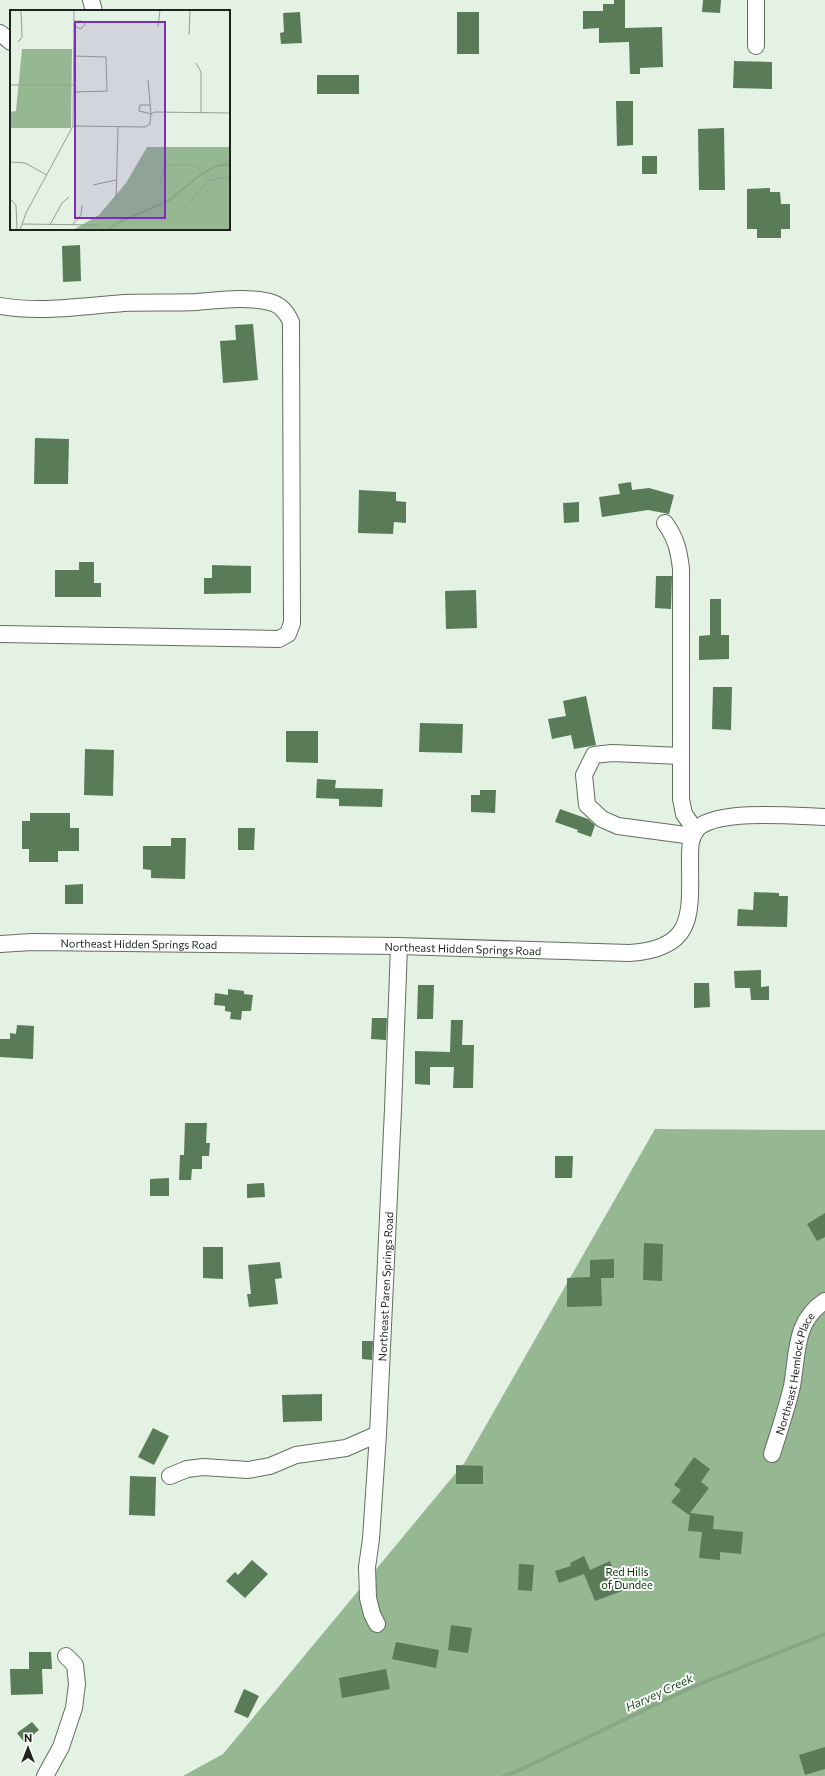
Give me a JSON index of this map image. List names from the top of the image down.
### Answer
{
  "streets": {
    "street": ["Northeast Hidden Springs Road", "Northeast Paren Springs Road", "Northeast Hemlock Place"]
  },
  "crossings": [
    ["Northeast Hidden Springs Road", "Northeast Paren Springs Road"]
  ],
  "water": ["Harvey Creek"],
  "parks": ["Red Hills of Dundee"],
  "north": "top"
}
